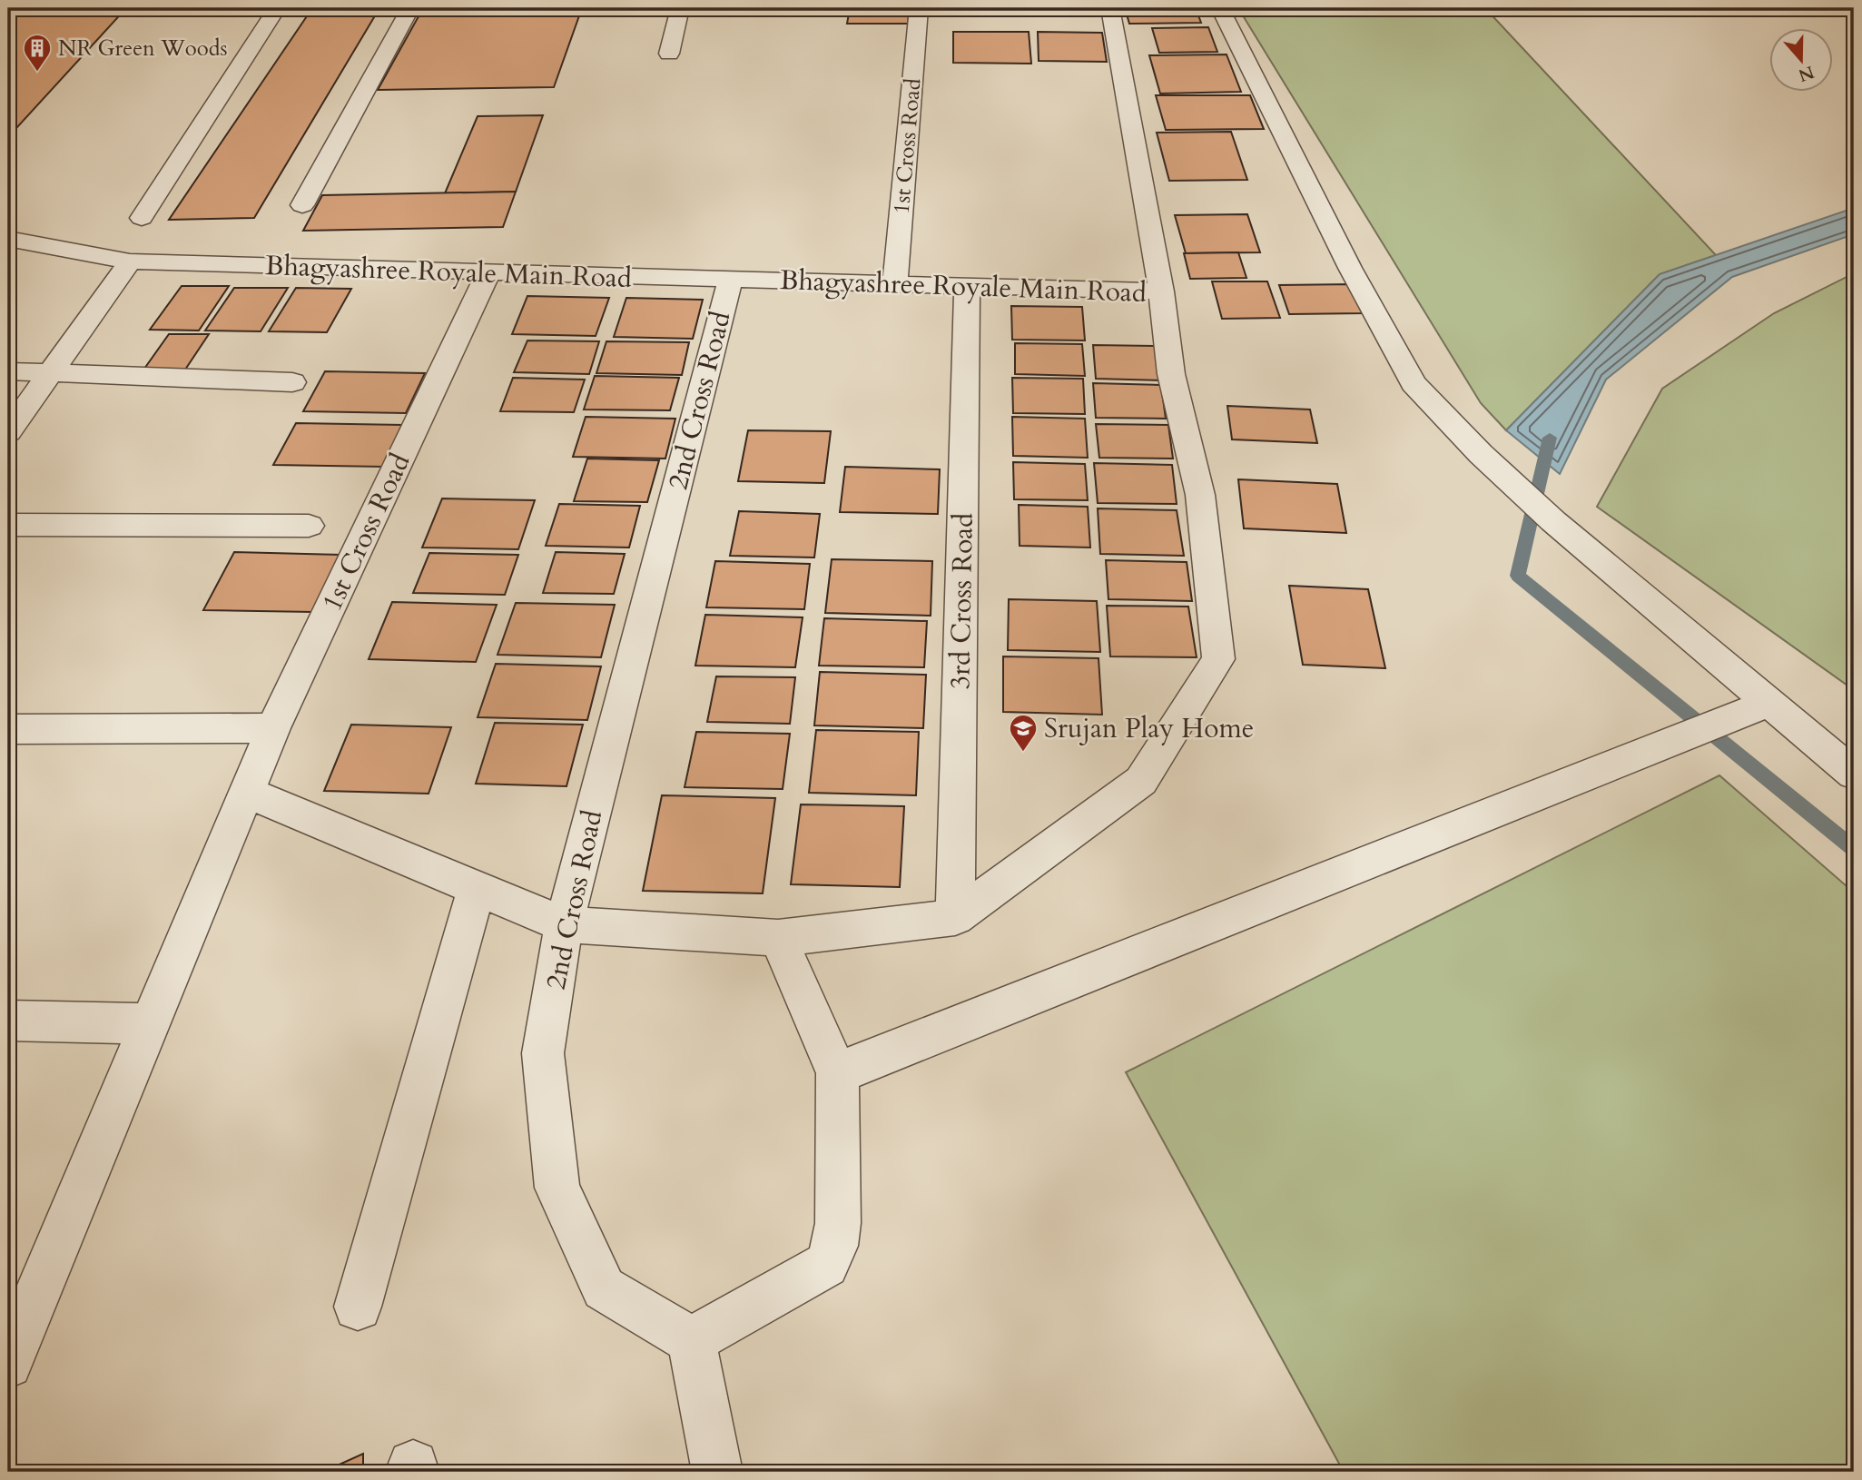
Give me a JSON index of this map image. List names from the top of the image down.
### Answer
{
  "streets": {
    "street": [
      "1st Cross Road",
      "Bhagyashree Royale Main Road",
      "2nd Cross Road",
      "3rd Cross Road"
    ]
  },
  "crossings": [
    ["1st Cross Road", "Bhagyashree Royale Main Road"],
    ["Bhagyashree Royale Main Road", "2nd Cross Road"],
    ["Bhagyashree Royale Main Road", "3rd Cross Road"]
  ],
  "places": {
    "building": ["NR Green Woods"],
    "school or university": ["Srujan Play Home"]
  },
  "north": "bottom"
}
